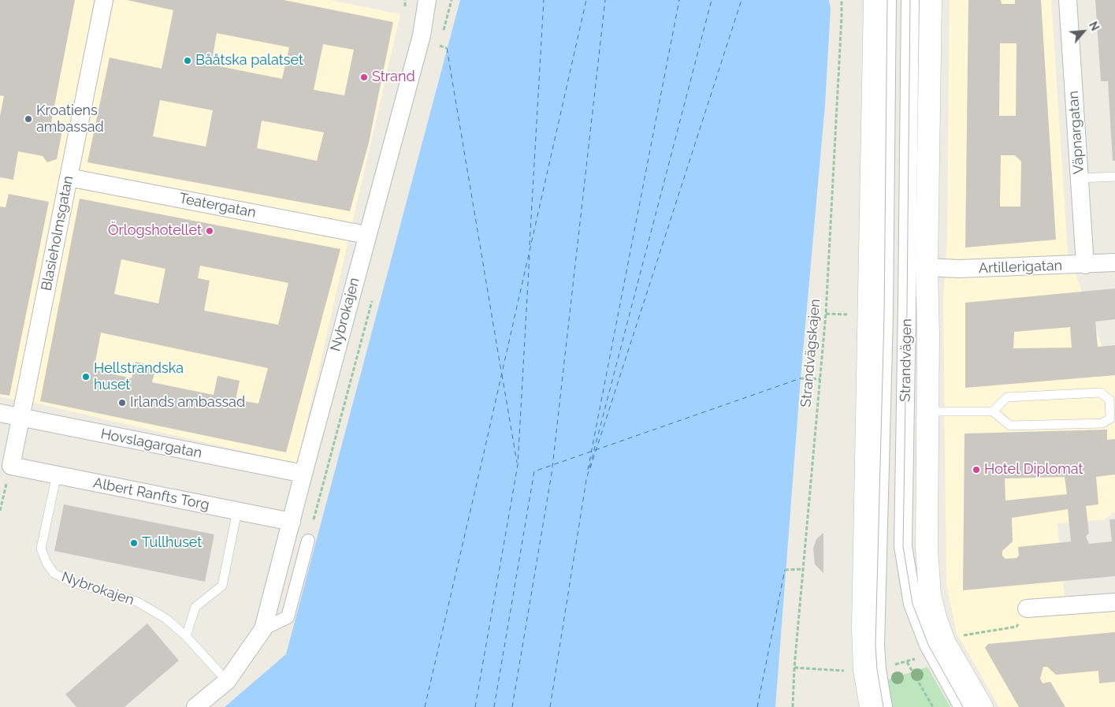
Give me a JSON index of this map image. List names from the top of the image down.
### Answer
{
  "streets": {
    "street": [
      "Väpnargatan",
      "Teatergatan",
      "Blasieholmsgatan",
      "Artillerigatan",
      "Nybrokajen",
      "Strandvägen",
      "Hovslagargatan",
      "Albert Ranfts Torg"
    ],
    "path": ["Strandvägskajen"]
  },
  "crossings": [
    ["Väpnargatan", "Artillerigatan"],
    ["Teatergatan", "Blasieholmsgatan"],
    ["Teatergatan", "Nybrokajen"],
    ["Blasieholmsgatan", "Hovslagargatan"],
    ["Blasieholmsgatan", "Albert Ranfts Torg"],
    ["Artillerigatan", "Strandvägen"],
    ["Nybrokajen", "Hovslagargatan"],
    ["Nybrokajen", "Albert Ranfts Torg"]
  ],
  "places": [
    "Bååtska palatset",
    "Strand",
    "Kroatiens ambassad",
    "Örlogshotellet",
    "Hellstrandska huset",
    "Irlands ambassad",
    "Hotel Diplomat",
    "Tullhuset"
  ],
  "north": "top right"
}
